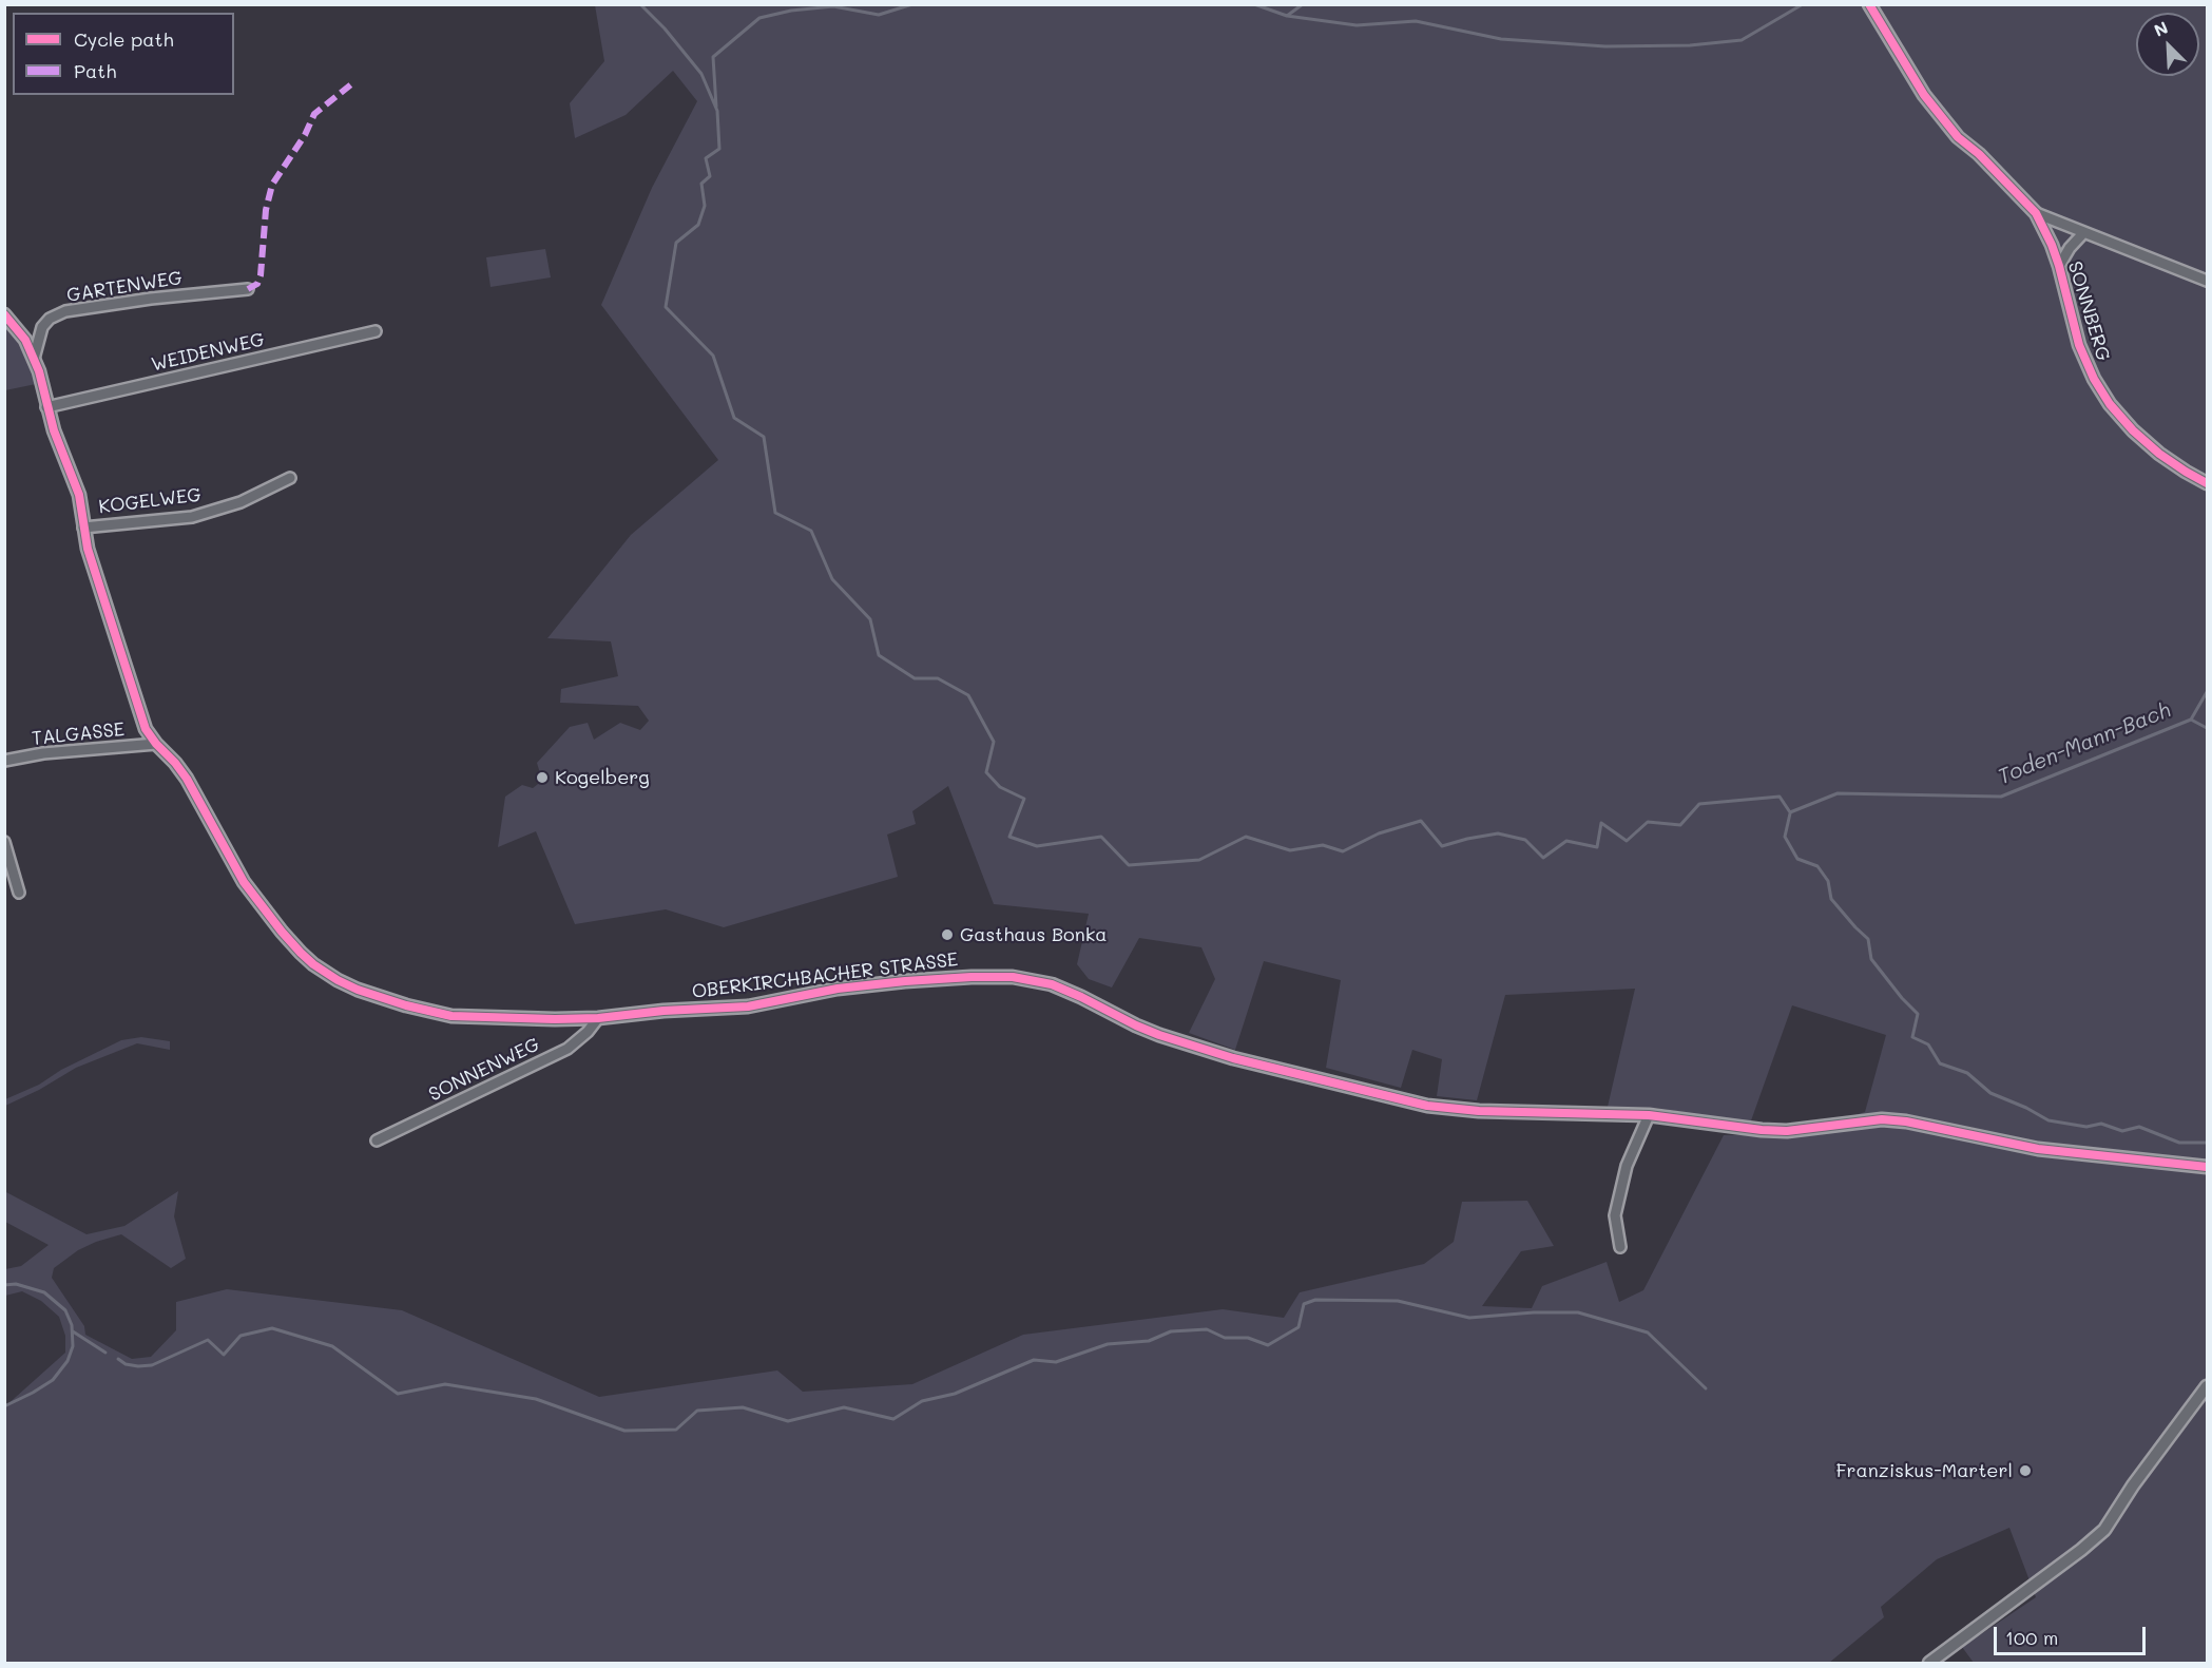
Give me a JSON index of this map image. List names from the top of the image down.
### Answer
{
  "streets": {
    "street": [
      "GARTENWEG",
      "SONNBERG",
      "WEIDENWEG",
      "KOGELWEG",
      "TALGASSE",
      "OBERKIRCHBACHER STRASSE",
      "SONNENWEG"
    ]
  },
  "crossings": [
    ["GARTENWEG", "OBERKIRCHBACHER STRASSE"],
    ["WEIDENWEG", "OBERKIRCHBACHER STRASSE"],
    ["KOGELWEG", "OBERKIRCHBACHER STRASSE"],
    ["TALGASSE", "OBERKIRCHBACHER STRASSE"],
    ["OBERKIRCHBACHER STRASSE", "SONNENWEG"]
  ],
  "water": ["Toden-Mann-Bach"],
  "places": ["Kogelberg", "Gasthaus Bonka", "Franziskus-Marterl"],
  "legend": ["Cycle path", "Path"],
  "scale_bar": "100 m",
  "north": "top left"
}
